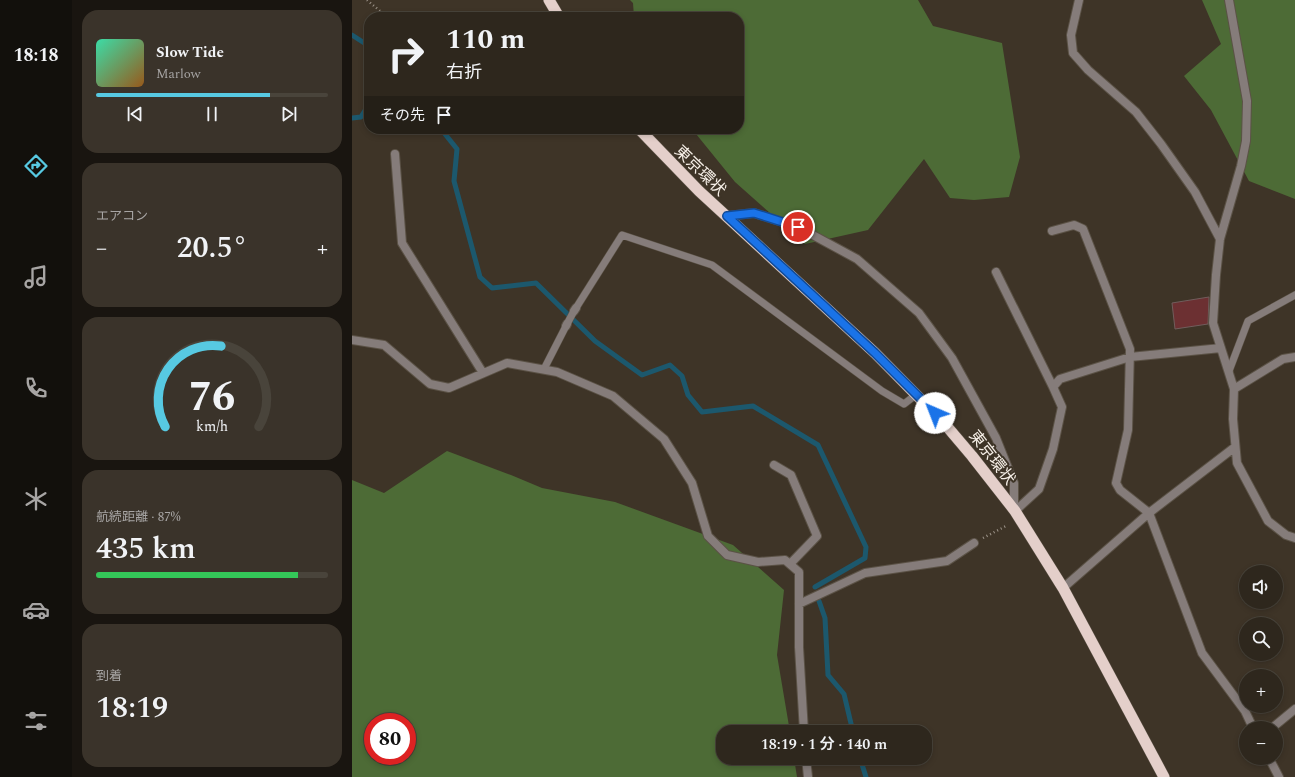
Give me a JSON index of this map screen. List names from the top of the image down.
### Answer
{
  "streets": {
    "highway": ["東京環状"]
  },
  "page": {
    "tabs": "18:18",
    "turn": ["110 m", "右折"],
    "song": ["Slow Tide", "Marlow"],
    "then": "その先",
    "tile": [
      "エアコン",
      ["航続距離 · 87%", "435 km"],
      ["到着", "18:19"]
    ],
    "heat": ["−", "20.5°", "+"],
    "map_buttons": ["+", "−"],
    "limit": "80",
    "trip": "18:19 · 1 分 · 140 m",
    "gauge": ["76", "km/h"]
  }
}
